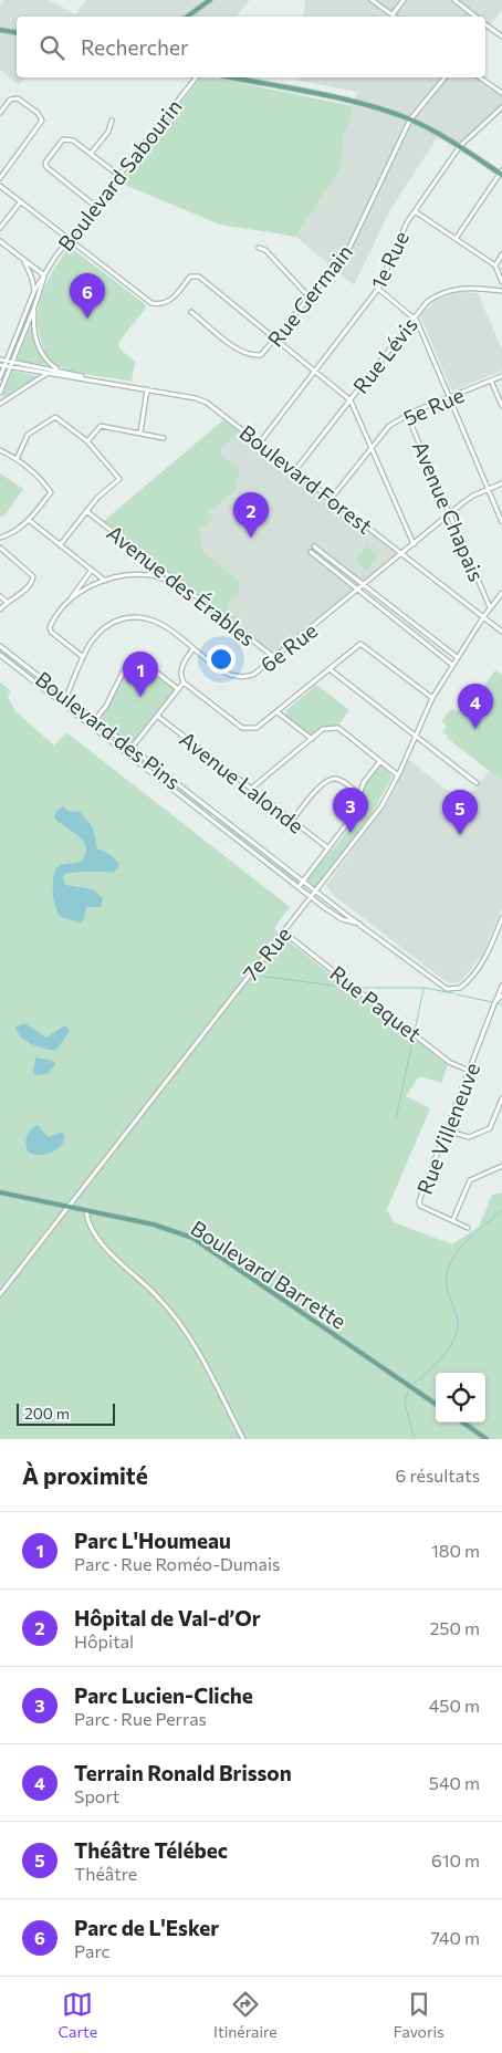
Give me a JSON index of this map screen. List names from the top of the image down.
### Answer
{
  "streets": {
    "main road": ["Boulevard Barrette"],
    "street": [
      "Boulevard Sabourin",
      "1e Rue",
      "Rue Germain",
      "Rue Lévis",
      "5e Rue",
      "Boulevard Forest",
      "Avenue Chapais",
      "Avenue des Érables",
      "6e Rue",
      "Boulevard des Pins",
      "Avenue Lalonde",
      "7e Rue",
      "Rue Paquet",
      "Rue Villeneuve"
    ]
  },
  "crossings": [
    ["Boulevard Sabourin", "Boulevard Forest"],
    ["1e Rue", "Boulevard Forest"],
    ["Rue Lévis", "Boulevard Forest"],
    ["5e Rue", "Boulevard Forest"],
    ["5e Rue", "Avenue Chapais"],
    ["Boulevard Forest", "6e Rue"],
    ["Boulevard Forest", "7e Rue"],
    ["Avenue Chapais", "6e Rue"],
    ["Avenue Chapais", "7e Rue"],
    ["Avenue des Érables", "6e Rue"],
    ["6e Rue", "Boulevard des Pins"],
    ["Boulevard des Pins", "7e Rue"],
    ["7e Rue", "Rue Paquet"],
    ["7e Rue", "Boulevard Barrette"],
    ["Rue Paquet", "Rue Villeneuve"]
  ],
  "scale_bar": "200 m",
  "page": {
    "search": "Rechercher",
    "pins": [
      "6",
      "2",
      "1",
      "4",
      "3",
      "5"
    ],
    "scale": "200 m",
    "heading": ["À proximité", "6 résultats"],
    "list": [
      {
        "mark": "1",
        "name": "Parc L'Houmeau",
        "note": "Parc · Rue Roméo-Dumais",
        "value": "180 m"
      },
      {
        "mark": "2",
        "name": "Hôpital de Val-d’Or",
        "note": "Hôpital",
        "value": "250 m"
      },
      {
        "mark": "3",
        "name": "Parc Lucien-Cliche",
        "note": "Parc · Rue Perras",
        "value": "450 m"
      },
      {
        "mark": "4",
        "name": "Terrain Ronald Brisson",
        "note": "Sport",
        "value": "540 m"
      },
      {
        "mark": "5",
        "name": "Théâtre Télébec",
        "note": "Théâtre",
        "value": "610 m"
      },
      {
        "mark": "6",
        "name": "Parc de L'Esker",
        "note": "Parc",
        "value": "740 m"
      }
    ],
    "nav": ["Carte", "Itinéraire", "Favoris"]
  }
}
